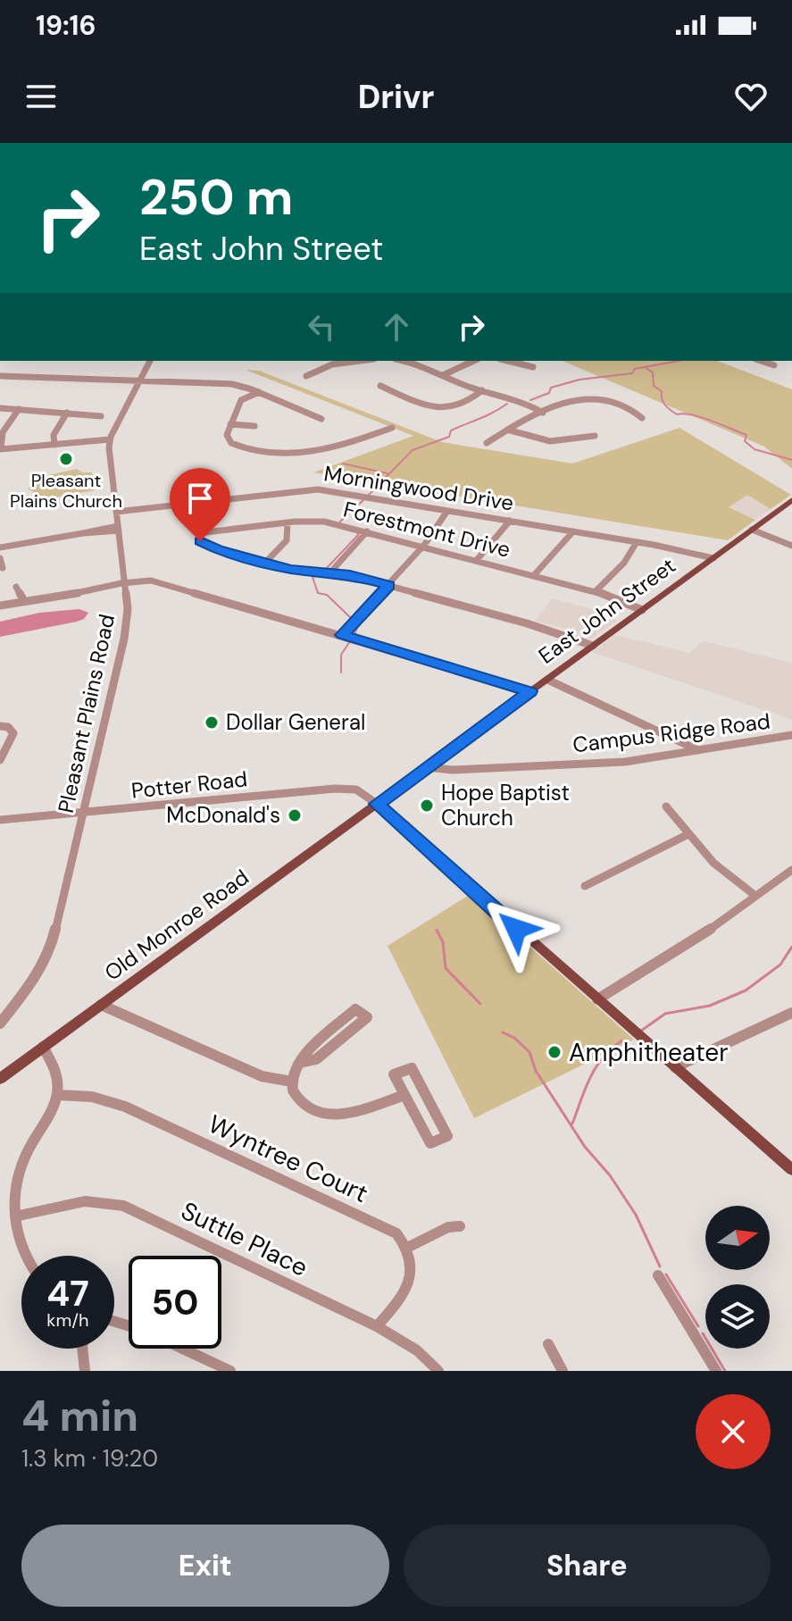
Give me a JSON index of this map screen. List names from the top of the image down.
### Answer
{
  "streets": {
    "main road": ["East John Street", "Old Monroe Road"],
    "street": [
      "Morningwood Drive",
      "Forestmont Drive",
      "Pleasant Plains Road",
      "Campus Ridge Road",
      "Potter Road",
      "Wyntree Court",
      "Suttle Place"
    ]
  },
  "crossings": [
    ["Morningwood Drive", "East John Street"],
    ["Morningwood Drive", "Pleasant Plains Road"],
    ["Forestmont Drive", "East John Street"],
    ["East John Street", "Campus Ridge Road"],
    ["East John Street", "Potter Road"],
    ["East John Street", "Old Monroe Road"],
    ["Pleasant Plains Road", "Potter Road"],
    ["Potter Road", "Old Monroe Road"]
  ],
  "places": [
    "Pleasant Plains Church",
    "Dollar General",
    "Hope Baptist Church",
    "McDonald's",
    "Amphitheater"
  ],
  "north": "right",
  "page": {
    "status": "19:16",
    "header": "Drivr",
    "turn": ["250 m", "East John Street"],
    "speed": "47 km/h",
    "limit": "50",
    "heading": ["4 min", "1.3 km · 19:20"],
    "buttons": ["Exit", "Share"]
  }
}
